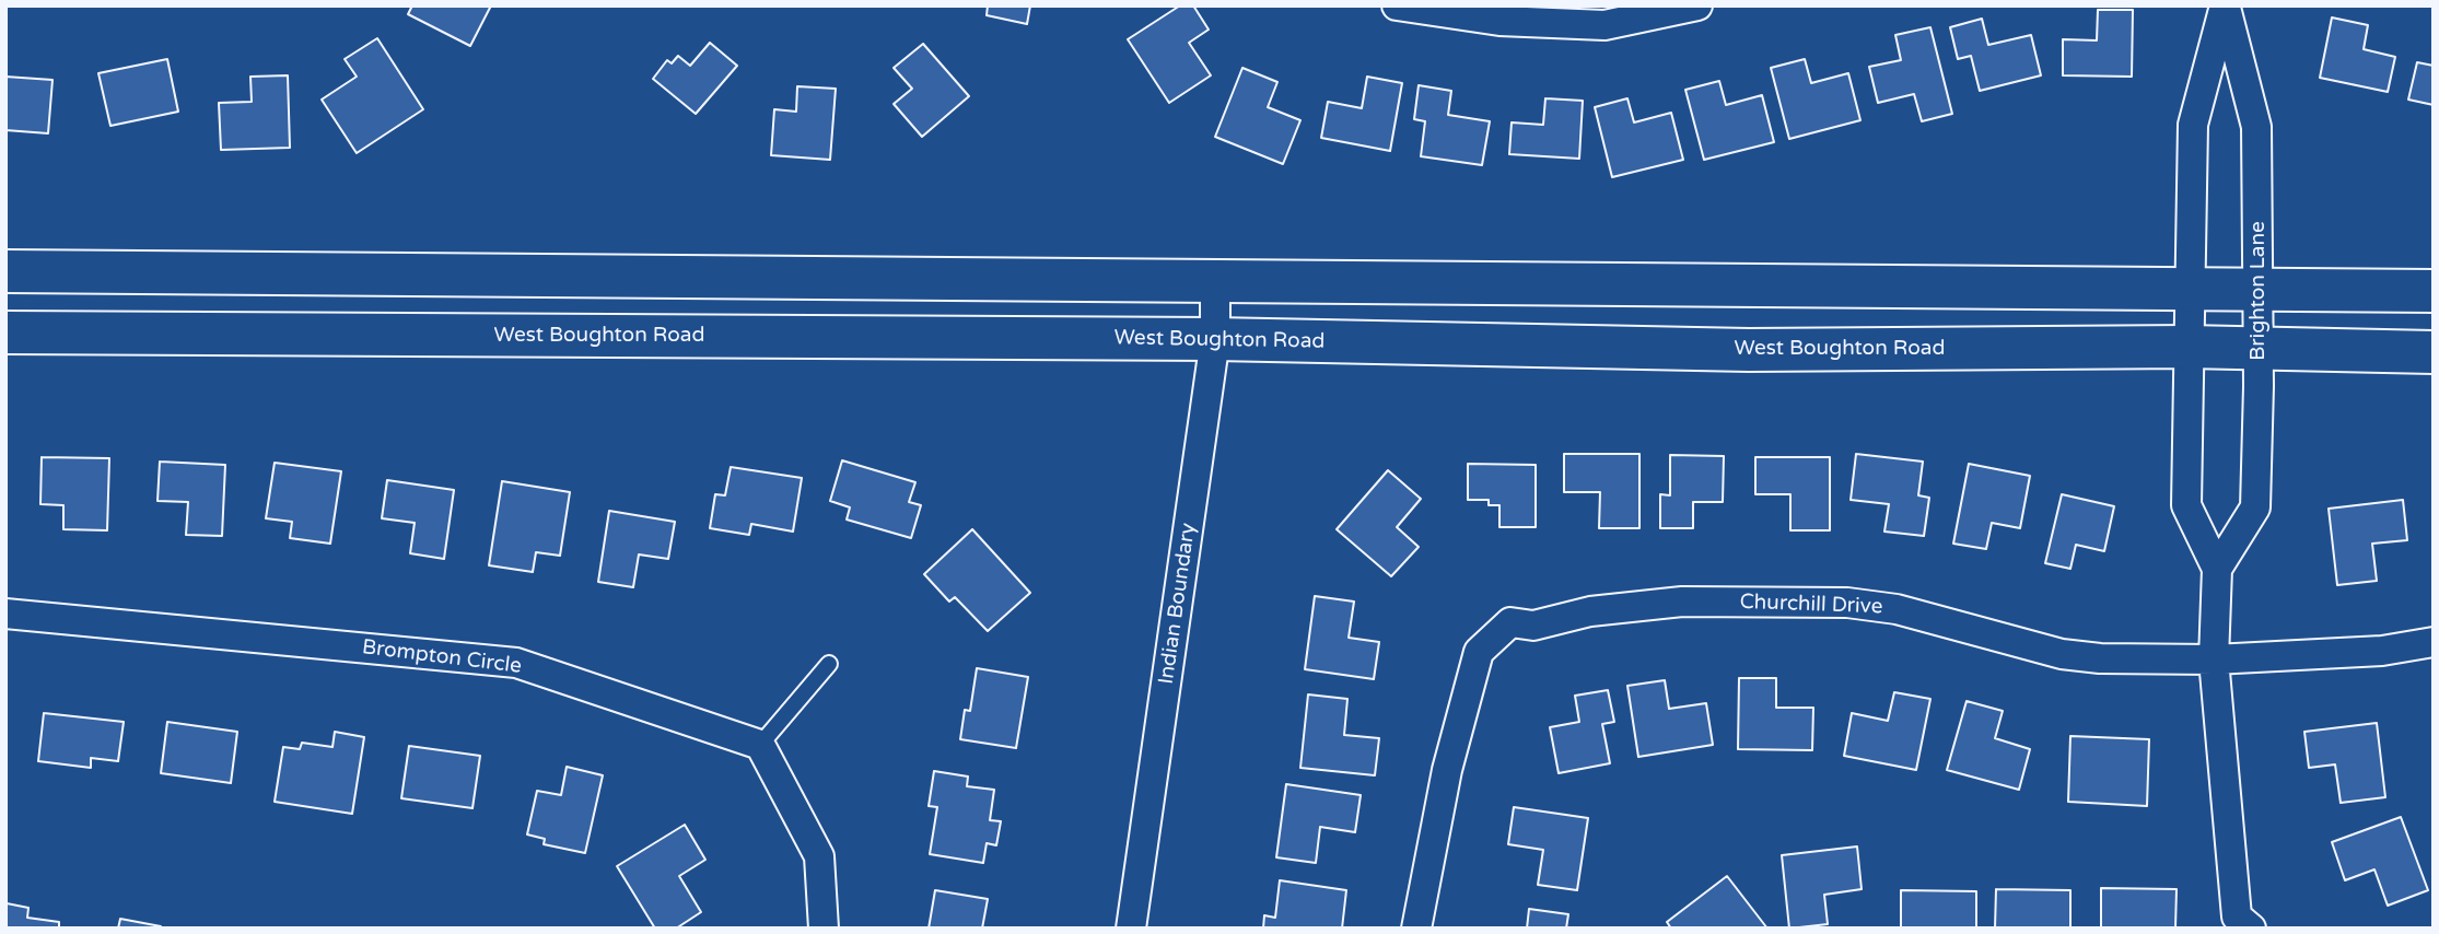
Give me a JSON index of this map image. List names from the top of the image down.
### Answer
{
  "streets": {
    "main road": ["West Boughton Road"],
    "street": [
      "Brighton Lane",
      "Indian Boundary",
      "Churchill Drive",
      "Brompton Circle"
    ]
  },
  "crossings": [
    ["Brighton Lane", "West Boughton Road"],
    ["Brighton Lane", "Churchill Drive"],
    ["West Boughton Road", "Indian Boundary"]
  ]
}
